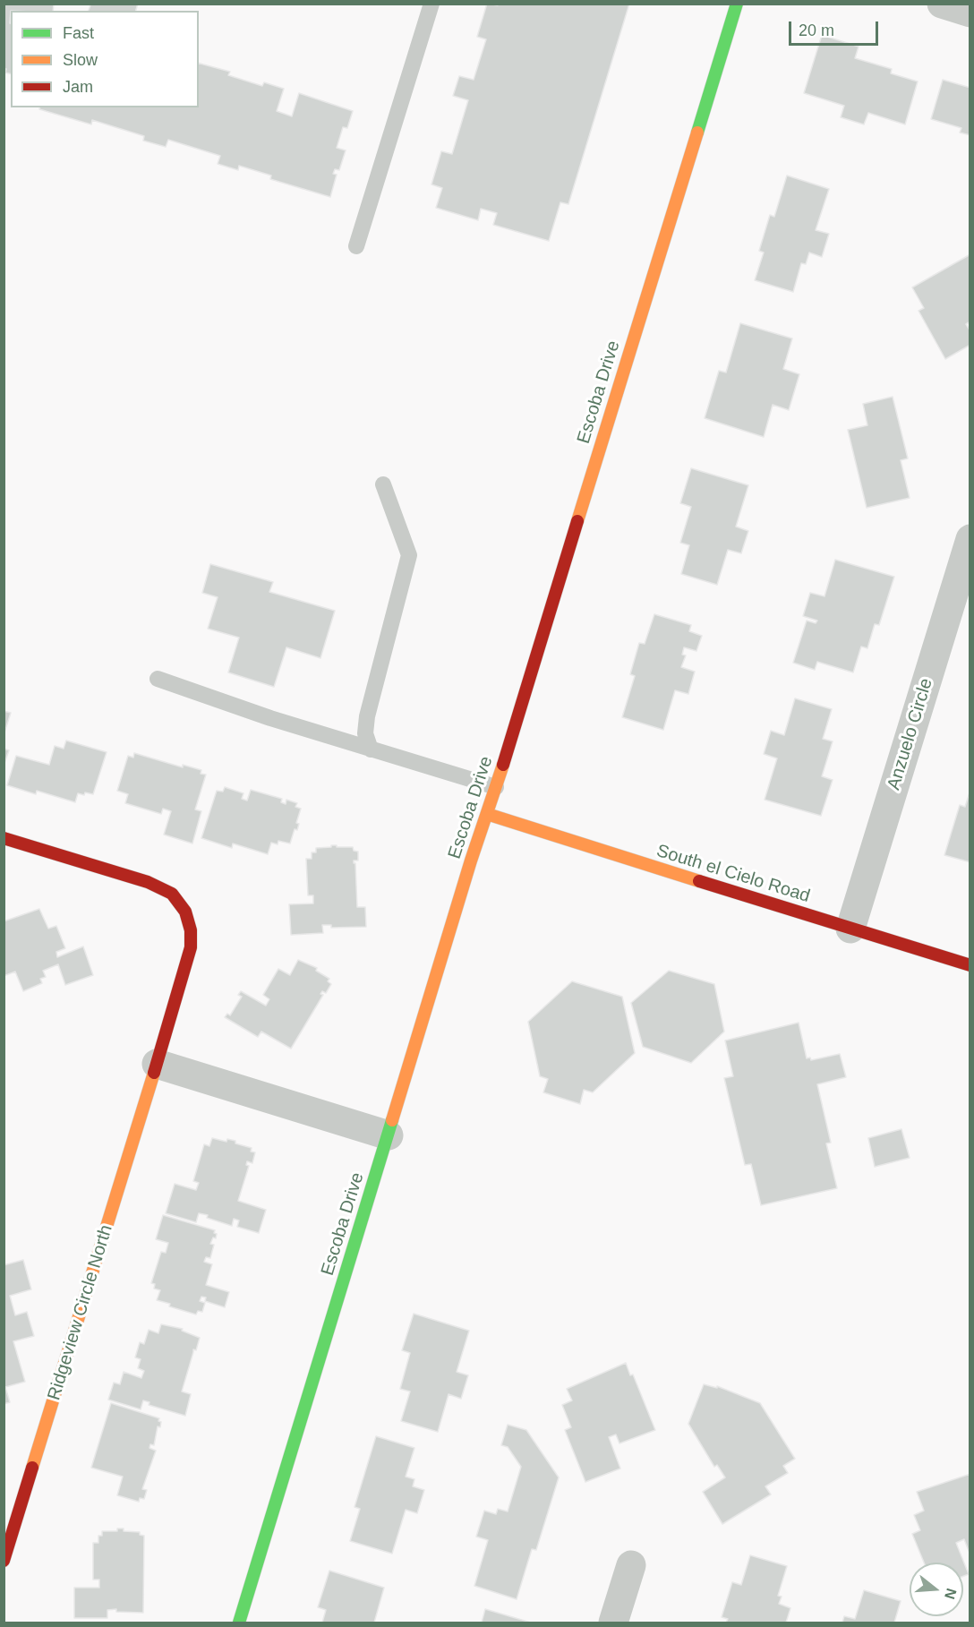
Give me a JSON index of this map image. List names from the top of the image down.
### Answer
{
  "streets": {
    "street": [
      "Escoba Drive",
      "Anzuelo Circle",
      "South el Cielo Road",
      "Ridgeview Circle North"
    ]
  },
  "crossings": [
    ["Escoba Drive", "South el Cielo Road"],
    ["Anzuelo Circle", "South el Cielo Road"]
  ],
  "legend": ["Fast", "Slow", "Jam"],
  "scale_bar": "20 m",
  "north": "right"
}
